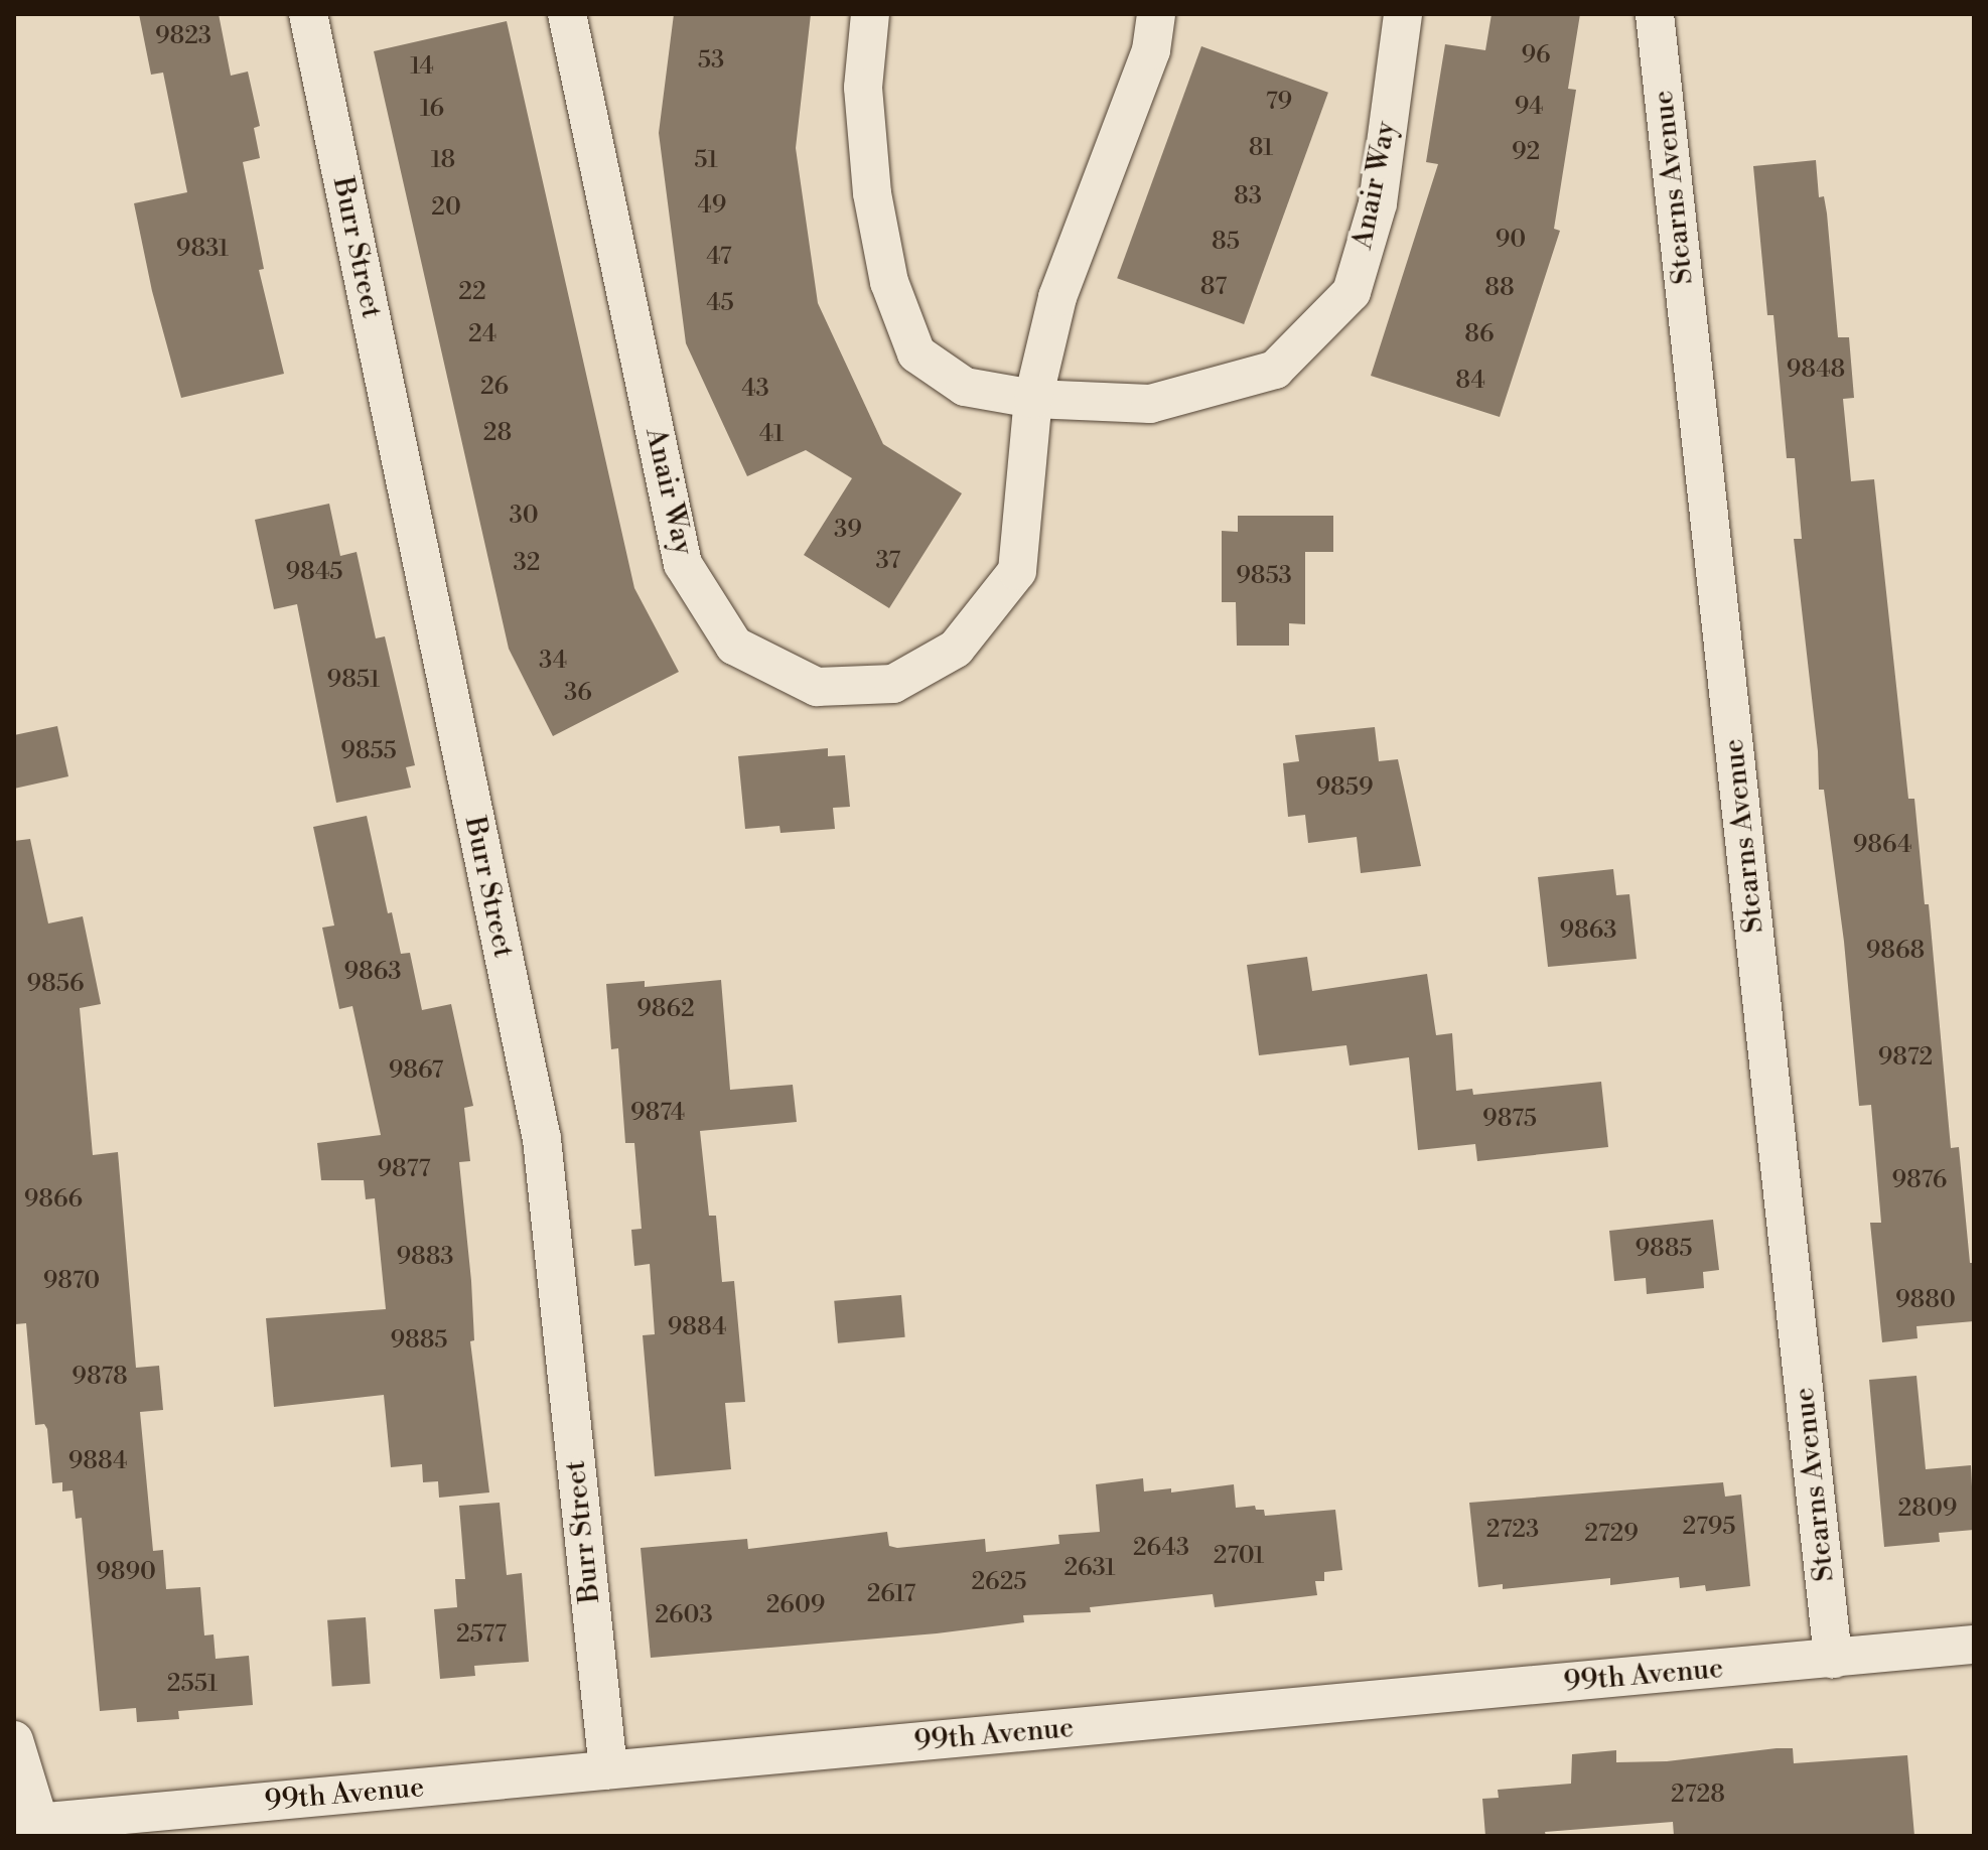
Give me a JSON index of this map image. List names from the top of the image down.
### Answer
{
  "streets": {
    "street": [
      "Anair Way",
      "Stearns Avenue",
      "Burr Street",
      "99th Avenue"
    ]
  },
  "crossings": [
    ["Stearns Avenue", "99th Avenue"],
    ["Burr Street", "99th Avenue"]
  ],
  "house_numbers": [
    "9823",
    "96",
    "53",
    "14",
    "79",
    "94",
    "16",
    "81",
    "92",
    "18",
    "51",
    "83",
    "49",
    "20",
    "90",
    "85",
    "9831",
    "47",
    "87",
    "88",
    "22",
    "45",
    "24",
    "86",
    "9848",
    "84",
    "26",
    "43",
    "28",
    "41",
    "30",
    "39",
    "37",
    "32",
    "9845",
    "9853",
    "34",
    "9851",
    "36",
    "9855",
    "9859",
    "9864",
    "9863",
    "9868",
    "9863",
    "9856",
    "9862",
    "9872",
    "9867",
    "9874",
    "9875",
    "9877",
    "9876",
    "9866",
    "9885",
    "9883",
    "9870",
    "9880",
    "9884",
    "9885",
    "9878",
    "9884",
    "2809",
    "2795",
    "2723",
    "2729",
    "2643",
    "2701",
    "2631",
    "9890",
    "2625",
    "2617",
    "2609",
    "2603",
    "2577",
    "2551",
    "2728"
  ]
}
